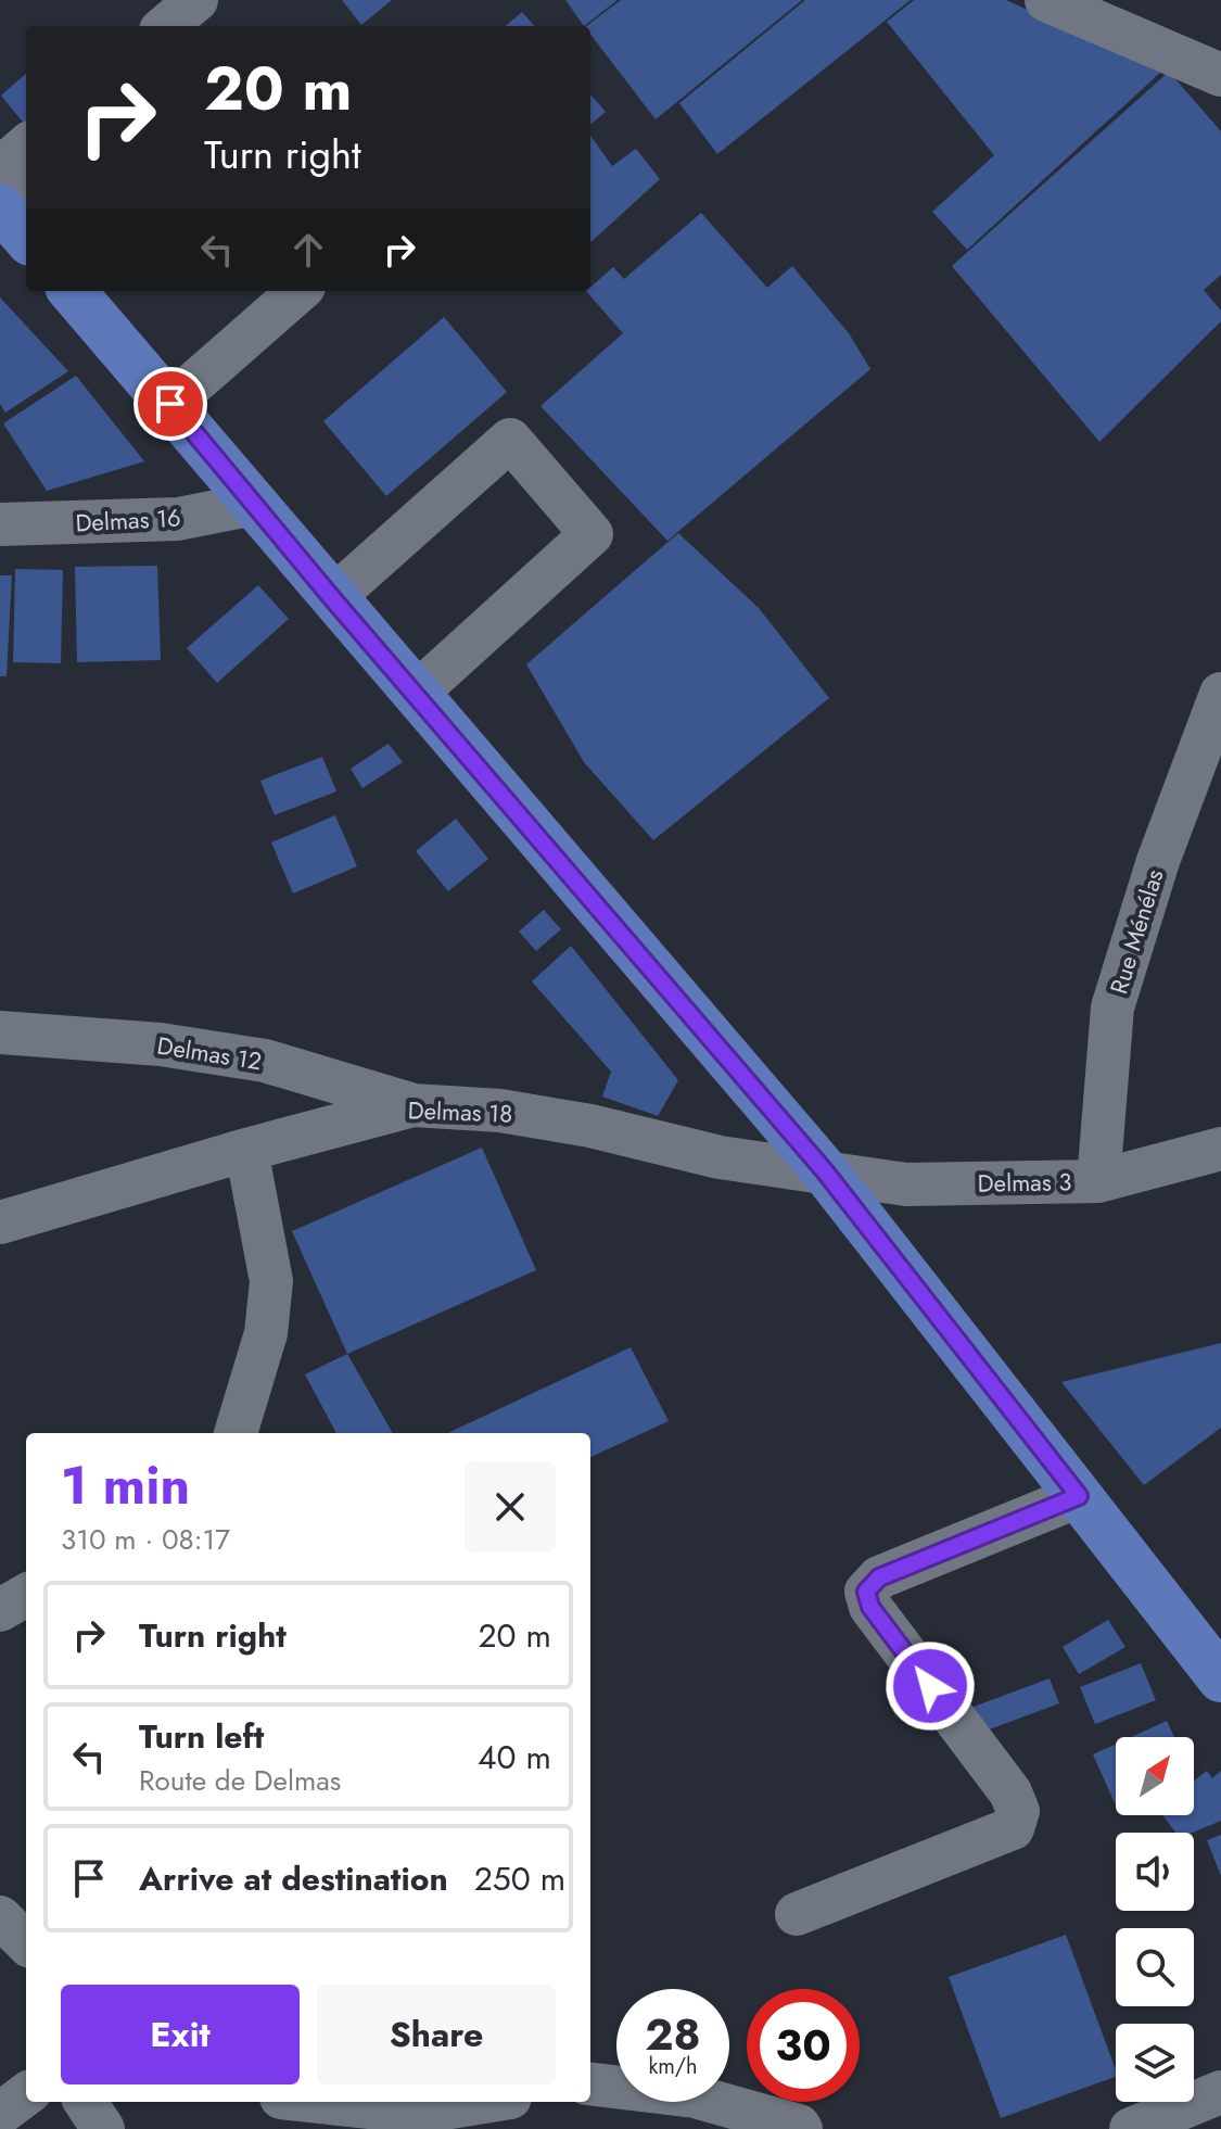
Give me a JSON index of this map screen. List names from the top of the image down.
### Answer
{
  "streets": {
    "street": [
      "Delmas 16",
      "Rue Ménélas",
      "Delmas 12",
      "Delmas 18",
      "Delmas 3"
    ]
  },
  "crossings": [
    ["Rue Ménélas", "Delmas 3"],
    ["Delmas 12", "Delmas 18"],
    ["Delmas 18", "Delmas 3"]
  ],
  "north": "top right",
  "page": {
    "turn": ["20 m", "Turn right"],
    "heading": ["1 min", "310 m · 08:17"],
    "list": [
      {
        "name": "Turn right",
        "value": "20 m"
      },
      {
        "name": "Turn left",
        "note": "Route de Delmas",
        "value": "40 m"
      },
      {
        "name": "Arrive at destination",
        "value": "250 m"
      }
    ],
    "buttons": ["Exit", "Share"],
    "speed": "28 km/h",
    "limit": "30"
  }
}
